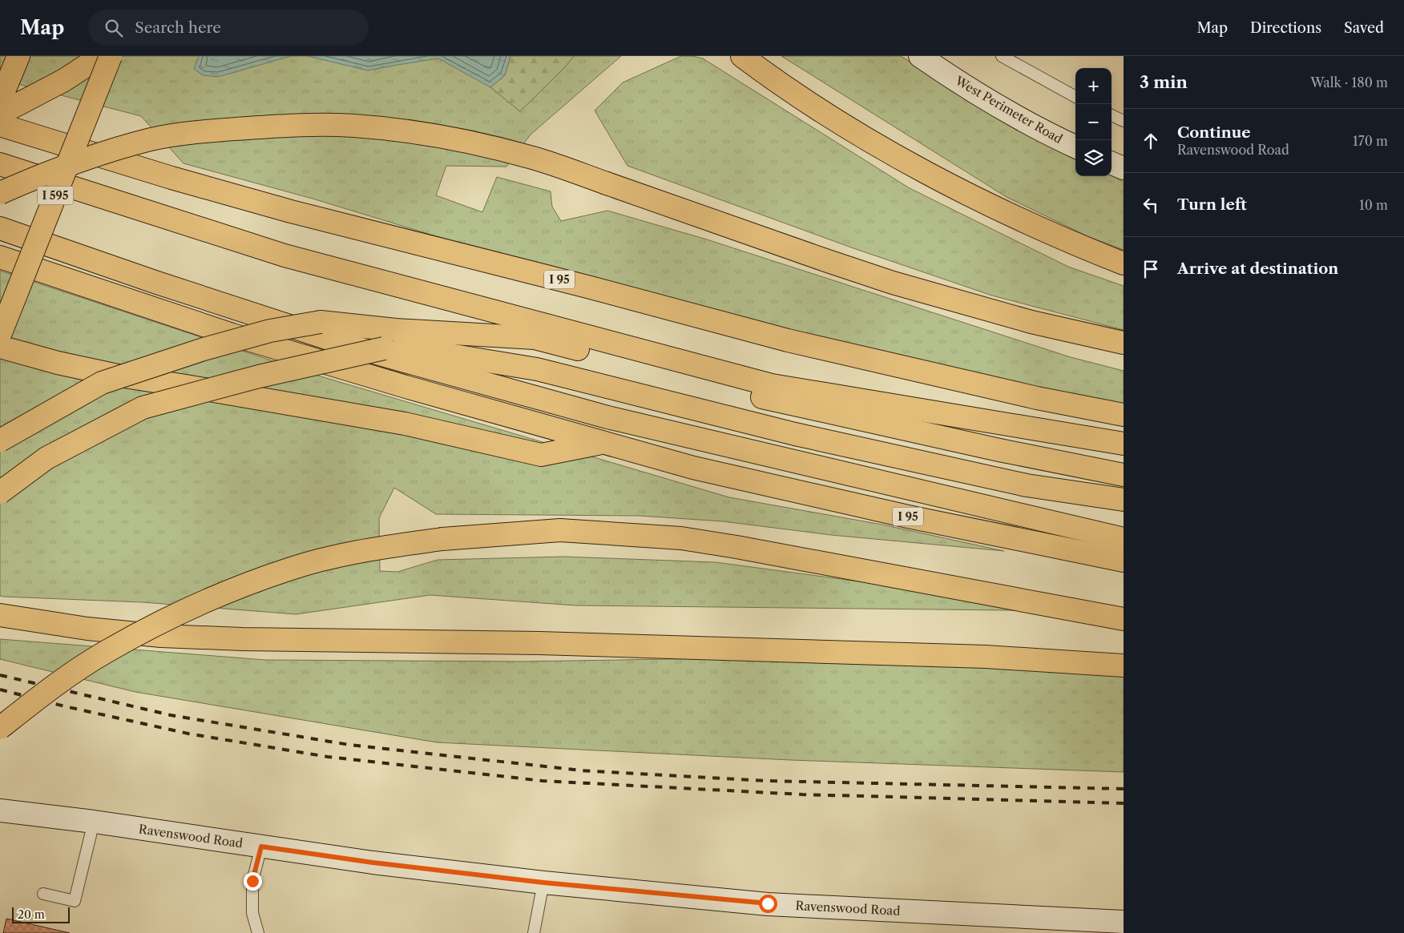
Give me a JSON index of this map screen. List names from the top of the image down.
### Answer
{
  "streets": {
    "highway": ["I 595", "I 95"],
    "street": ["West Perimeter Road", "Ravenswood Road"]
  },
  "scale_bar": "20 m",
  "page": {
    "header": "Map",
    "search": "Search here",
    "nav": ["Map", "Directions", "Saved"],
    "heading": ["3 min", "Walk · 180 m"],
    "map_buttons": ["+", "−"],
    "list": [
      ["Continue", "Ravenswood Road", "170 m"],
      ["Turn left", "10 m"],
      "Arrive at destination"
    ],
    "scale": "20 m"
  }
}
